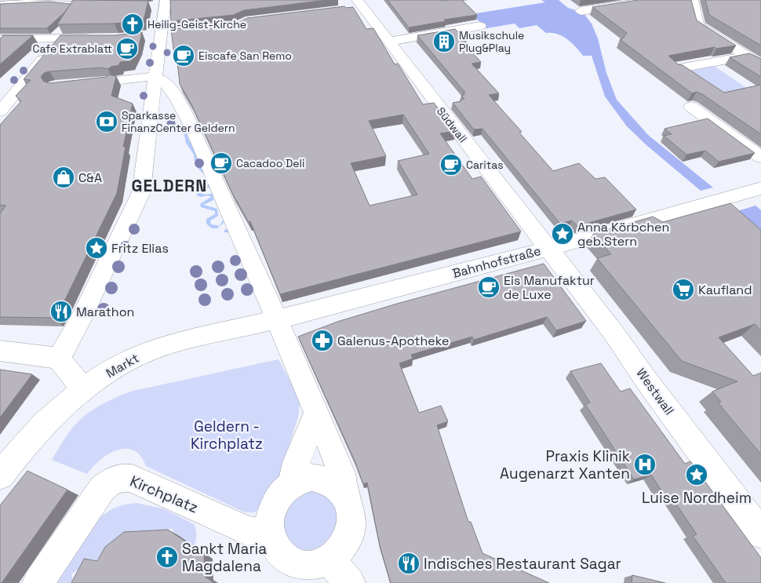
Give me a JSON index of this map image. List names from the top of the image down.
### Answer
{
  "streets": {
    "street": [
      "Südwall",
      "Bahnhofstraße",
      "Markt",
      "Westwall",
      "Kirchplatz"
    ]
  },
  "crossings": [
    ["Südwall", "Bahnhofstraße"],
    ["Südwall", "Westwall"],
    ["Bahnhofstraße", "Markt"],
    ["Bahnhofstraße", "Westwall"]
  ],
  "districts": ["GELDERN"],
  "parks": ["Geldern - Kirchplatz"],
  "places": {
    "church": ["Heilig-Geist-Kirche", "Sankt Maria Magdalena"],
    "building": ["Musikschule Plug&Play"],
    "cafe": [
      "Cafe Extrablatt",
      "Eiscafe San Remo",
      "Cacadoo Deli",
      "Caritas",
      "Eis Manufaktur de Luxe"
    ],
    "bank": ["Sparkasse FinanzCenter Geldern"],
    "shop": ["C&A"],
    "place": ["Anna Körbchen geb.Stern", "Fritz Elias", "Luise Nordheim"],
    "supermarket": ["Kaufland"],
    "restaurant": ["Marathon", "Indisches Restaurant Sagar"],
    "pharmacy": ["Galenus-Apotheke"],
    "hospital": ["Praxis Klinik Augenarzt Xanten"]
  }
}
